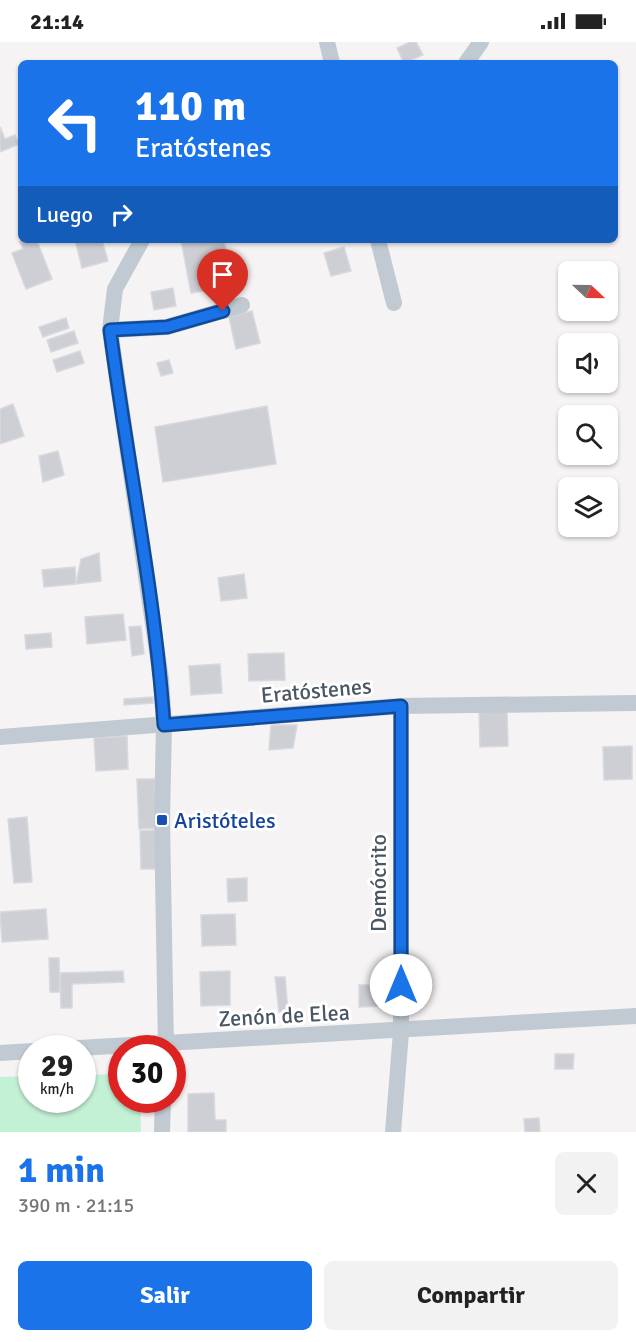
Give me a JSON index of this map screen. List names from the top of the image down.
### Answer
{
  "streets": {
    "street": ["Eratóstenes", "Demócrito", "Zenón de Elea"]
  },
  "crossings": [
    ["Eratóstenes", "Demócrito"],
    ["Demócrito", "Zenón de Elea"]
  ],
  "places": {
    "transit": ["Aristóteles"]
  },
  "north": "right",
  "page": {
    "status": "21:14",
    "turn": ["110 m", "Eratóstenes"],
    "then": "Luego",
    "speed": "29 km/h",
    "limit": "30",
    "heading": ["1 min", "390 m · 21:15"],
    "buttons": ["Salir", "Compartir"]
  }
}
